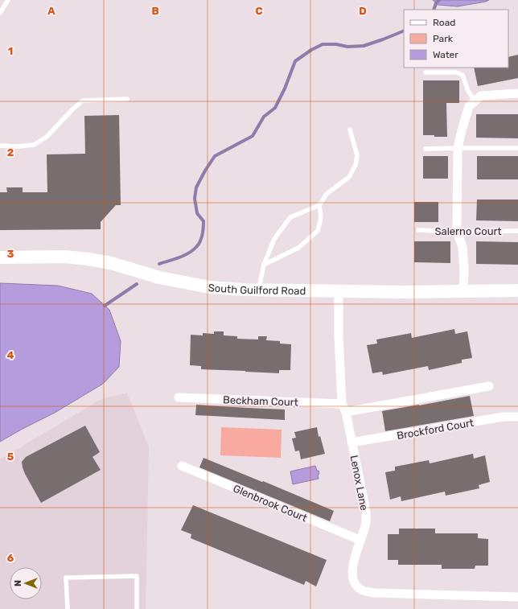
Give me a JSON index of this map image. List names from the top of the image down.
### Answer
{
  "streets": {
    "main road": ["South Guilford Road"],
    "street": [
      "Beckham Court",
      "Brockford Court",
      "Lenox Lane",
      "Glenbrook Court"
    ],
    "lane": ["Salerno Court"]
  },
  "crossings": [
    ["South Guilford Road", "Lenox Lane"],
    ["Beckham Court", "Lenox Lane"],
    ["Brockford Court", "Lenox Lane"],
    ["Lenox Lane", "Glenbrook Court"]
  ],
  "legend": ["Road", "Park", "Water"],
  "north": "left",
  "grid": {
    "columns": [
      "A",
      "B",
      "C",
      "D"
    ],
    "rows": [
      "1",
      "2",
      "3",
      "4",
      "5",
      "6"
    ]
  }
}
